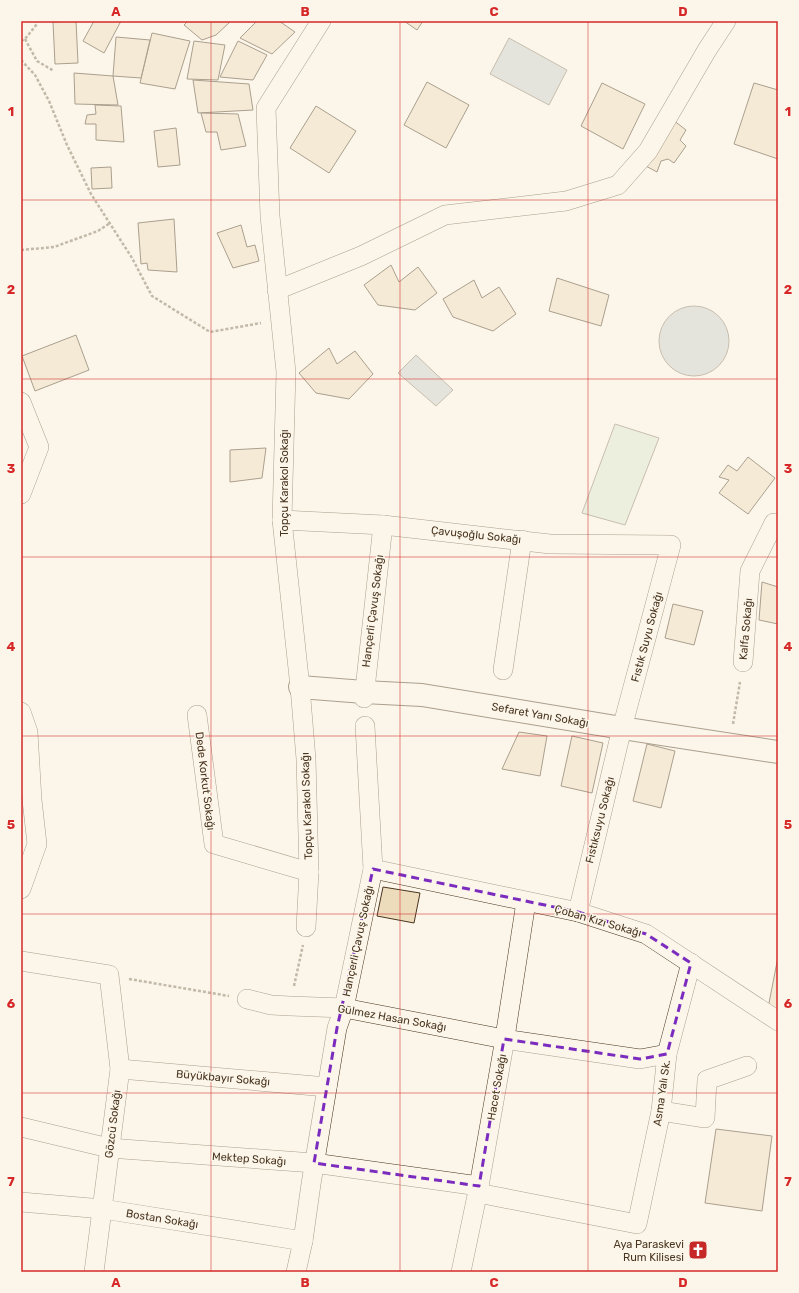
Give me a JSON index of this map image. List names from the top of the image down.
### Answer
{
  "streets": {
    "street": [
      "Topçu Karakol Sokağı",
      "Çavuşoğlu Sokağı",
      "Hançerli Çavuş Sokağı",
      "Kalfa Sokağı",
      "Fıstık Suyu Sokağı",
      "Sefaret Yanı Sokağı",
      "Dede Korkut Sokağı",
      "Fıstıksuyu Sokağı",
      "Çoban Kızı Sokağı",
      "Gülmez Hasan Sokağı",
      "Büyükbayır Sokağı",
      "Hacet Sokağı",
      "Asma Yalı Sk.",
      "Gözcü Sokağı",
      "Mektep Sokağı",
      "Bostan Sokağı"
    ]
  },
  "crossings": [
    ["Topçu Karakol Sokağı", "Çavuşoğlu Sokağı"],
    ["Topçu Karakol Sokağı", "Sefaret Yanı Sokağı"],
    ["Topçu Karakol Sokağı", "Dede Korkut Sokağı"],
    ["Çavuşoğlu Sokağı", "Hançerli Çavuş Sokağı"],
    ["Çavuşoğlu Sokağı", "Fıstık Suyu Sokağı"],
    ["Hançerli Çavuş Sokağı", "Sefaret Yanı Sokağı"],
    ["Hançerli Çavuş Sokağı", "Çoban Kızı Sokağı"],
    ["Hançerli Çavuş Sokağı", "Gülmez Hasan Sokağı"],
    ["Hançerli Çavuş Sokağı", "Büyükbayır Sokağı"],
    ["Hançerli Çavuş Sokağı", "Mektep Sokağı"],
    ["Hançerli Çavuş Sokağı", "Bostan Sokağı"],
    ["Kalfa Sokağı", "Sefaret Yanı Sokağı"],
    ["Fıstık Suyu Sokağı", "Sefaret Yanı Sokağı"],
    ["Fıstık Suyu Sokağı", "Fıstıksuyu Sokağı"],
    ["Sefaret Yanı Sokağı", "Fıstıksuyu Sokağı"],
    ["Fıstıksuyu Sokağı", "Çoban Kızı Sokağı"],
    ["Çoban Kızı Sokağı", "Hacet Sokağı"],
    ["Çoban Kızı Sokağı", "Asma Yalı Sk."],
    ["Gülmez Hasan Sokağı", "Hacet Sokağı"],
    ["Gülmez Hasan Sokağı", "Asma Yalı Sk."],
    ["Büyükbayır Sokağı", "Gözcü Sokağı"],
    ["Hacet Sokağı", "Mektep Sokağı"],
    ["Asma Yalı Sk.", "Mektep Sokağı"],
    ["Gözcü Sokağı", "Mektep Sokağı"],
    ["Gözcü Sokağı", "Bostan Sokağı"]
  ],
  "places": {
    "church": ["Aya Paraskevi Rum Kilisesi"]
  },
  "grid": {
    "columns": [
      "A",
      "B",
      "C",
      "D"
    ],
    "rows": [
      "1",
      "2",
      "3",
      "4",
      "5",
      "6",
      "7"
    ]
  }
}
